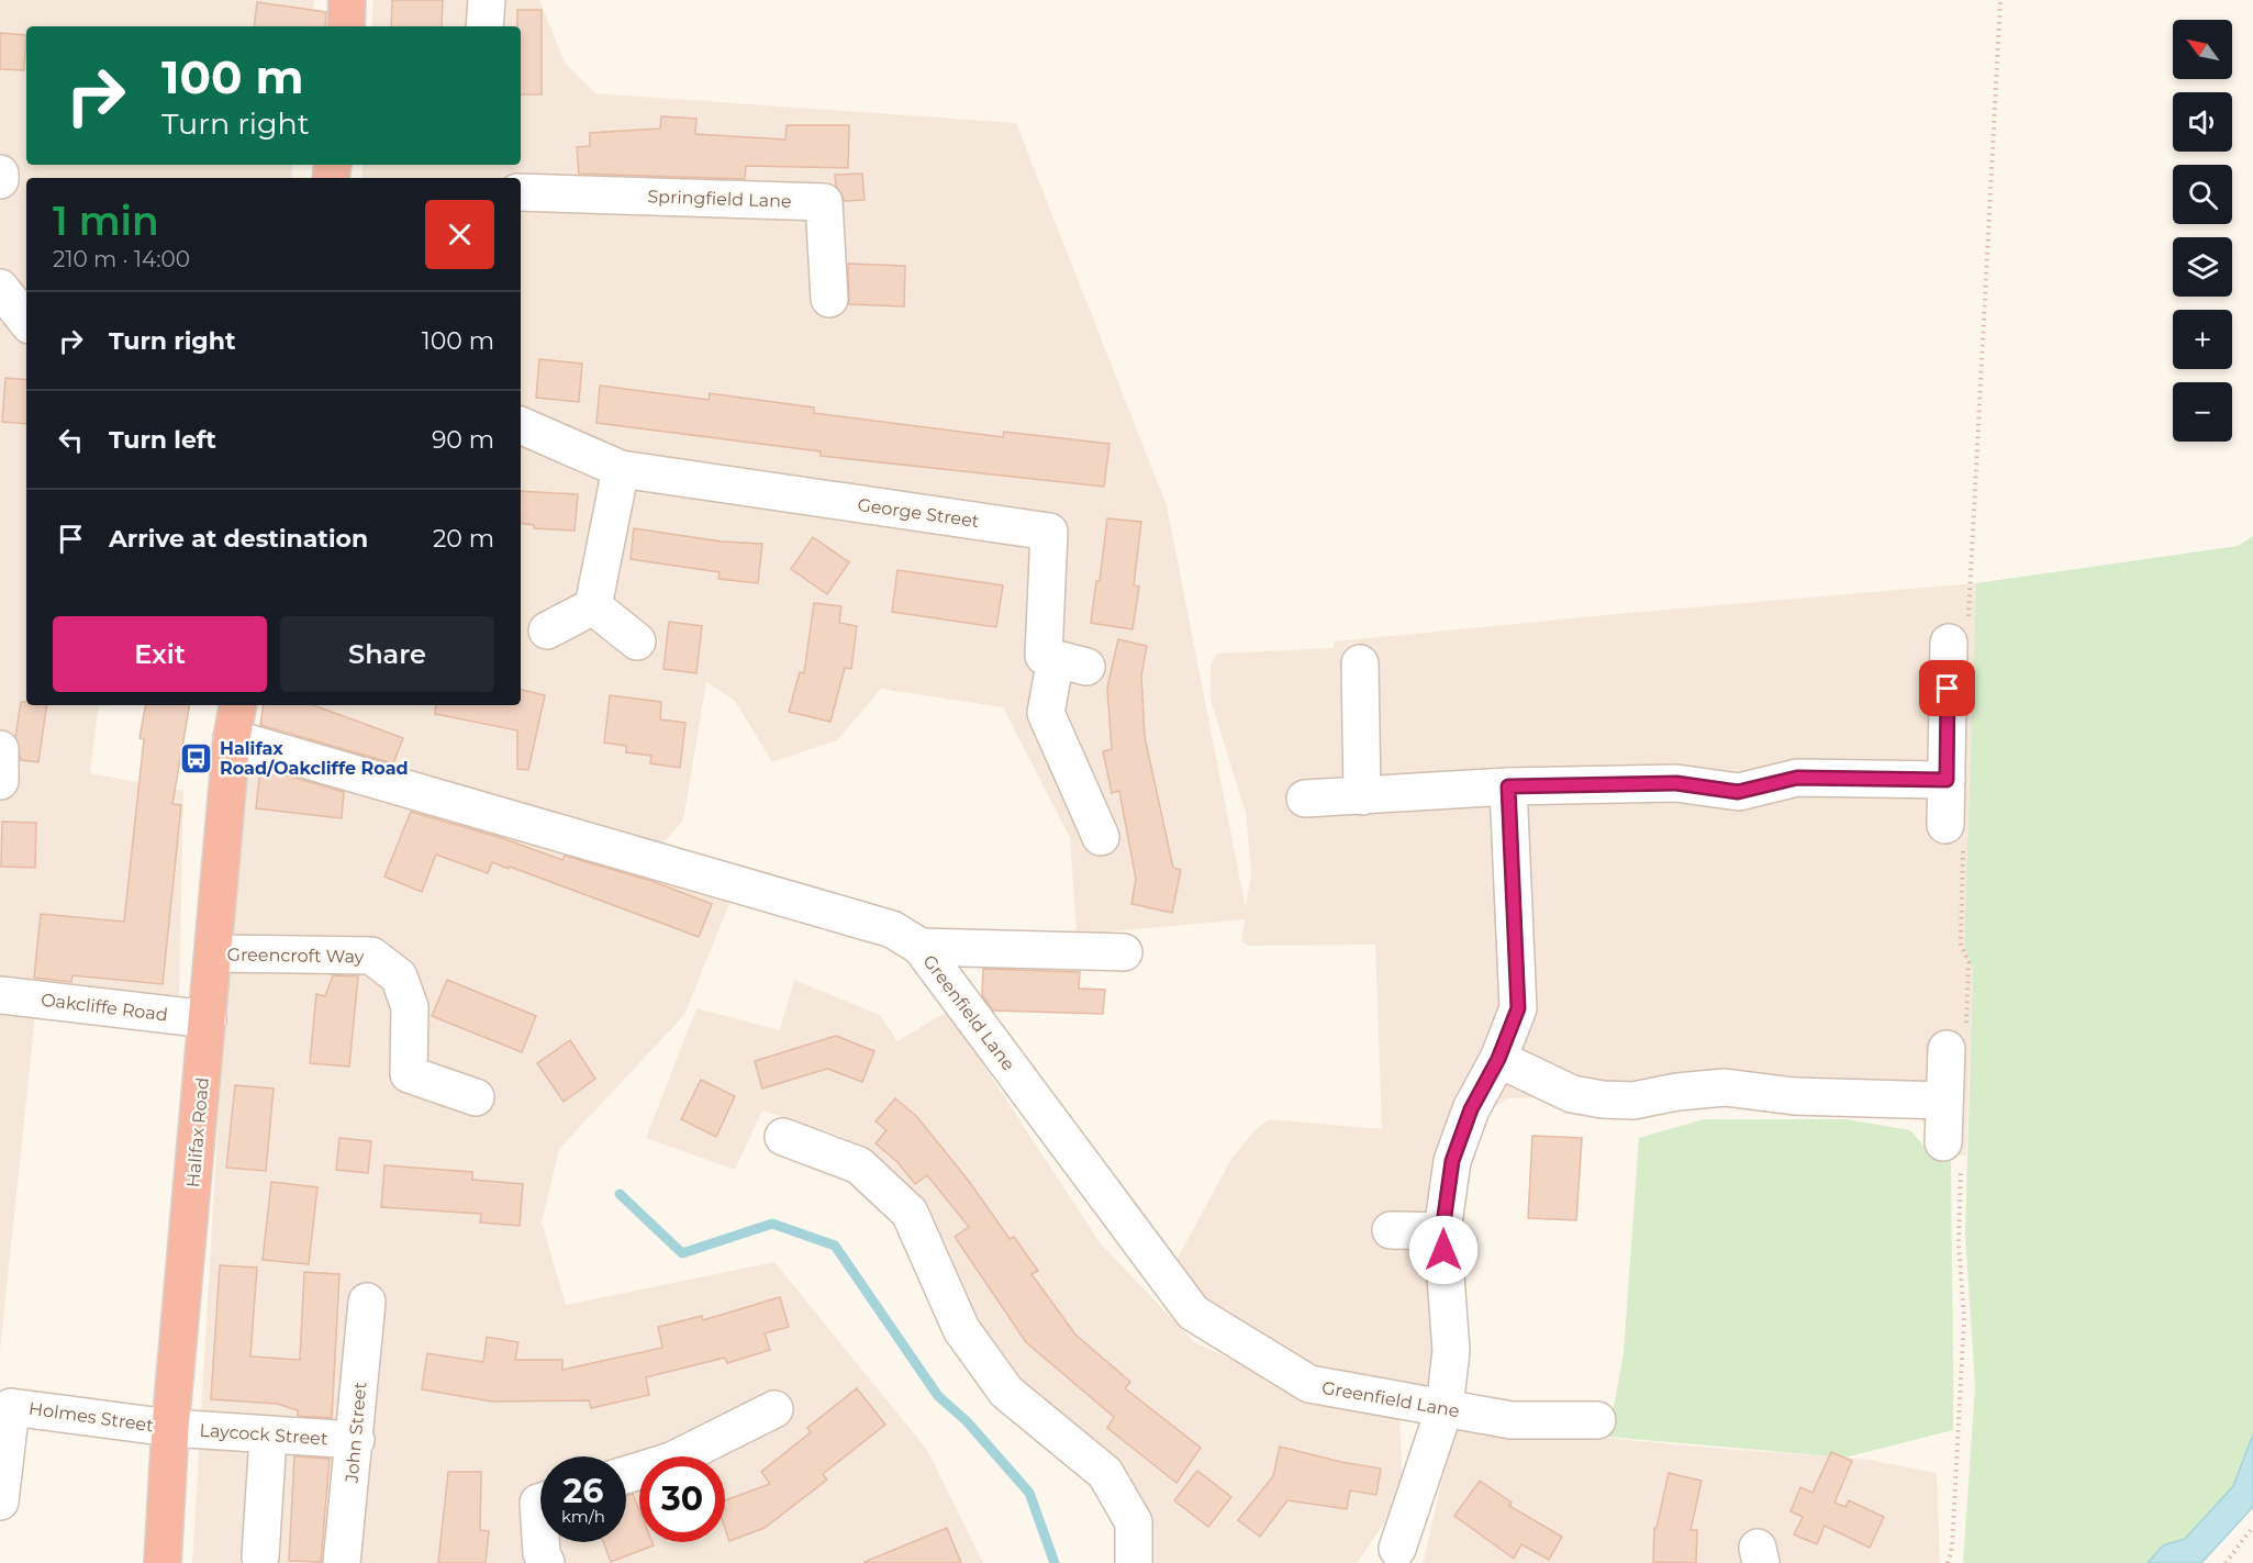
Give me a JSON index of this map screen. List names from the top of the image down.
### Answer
{
  "streets": {
    "highway": ["Halifax Road"],
    "street": [
      "Springfield Lane",
      "George Street",
      "Greencroft Way",
      "Oakcliffe Road",
      "Greenfield Lane",
      "Holmes Street",
      "John Street",
      "Laycock Street"
    ]
  },
  "crossings": [
    ["Greencroft Way", "Halifax Road"],
    ["Oakcliffe Road", "Halifax Road"],
    ["Greenfield Lane", "Halifax Road"],
    ["Halifax Road", "Holmes Street"],
    ["Halifax Road", "Laycock Street"],
    ["Holmes Street", "Laycock Street"],
    ["John Street", "Laycock Street"]
  ],
  "places": {
    "bus stop": ["Halifax Road/Oakcliffe Road"]
  },
  "north": "top left",
  "page": {
    "map_buttons": ["+", "−"],
    "turn": ["100 m", "Turn right"],
    "heading": ["1 min", "210 m · 14:00"],
    "list": [
      {
        "name": "Turn right",
        "value": "100 m"
      },
      {
        "name": "Turn left",
        "value": "90 m"
      },
      {
        "name": "Arrive at destination",
        "value": "20 m"
      }
    ],
    "buttons": ["Exit", "Share"],
    "speed": "26 km/h",
    "limit": "30"
  }
}
